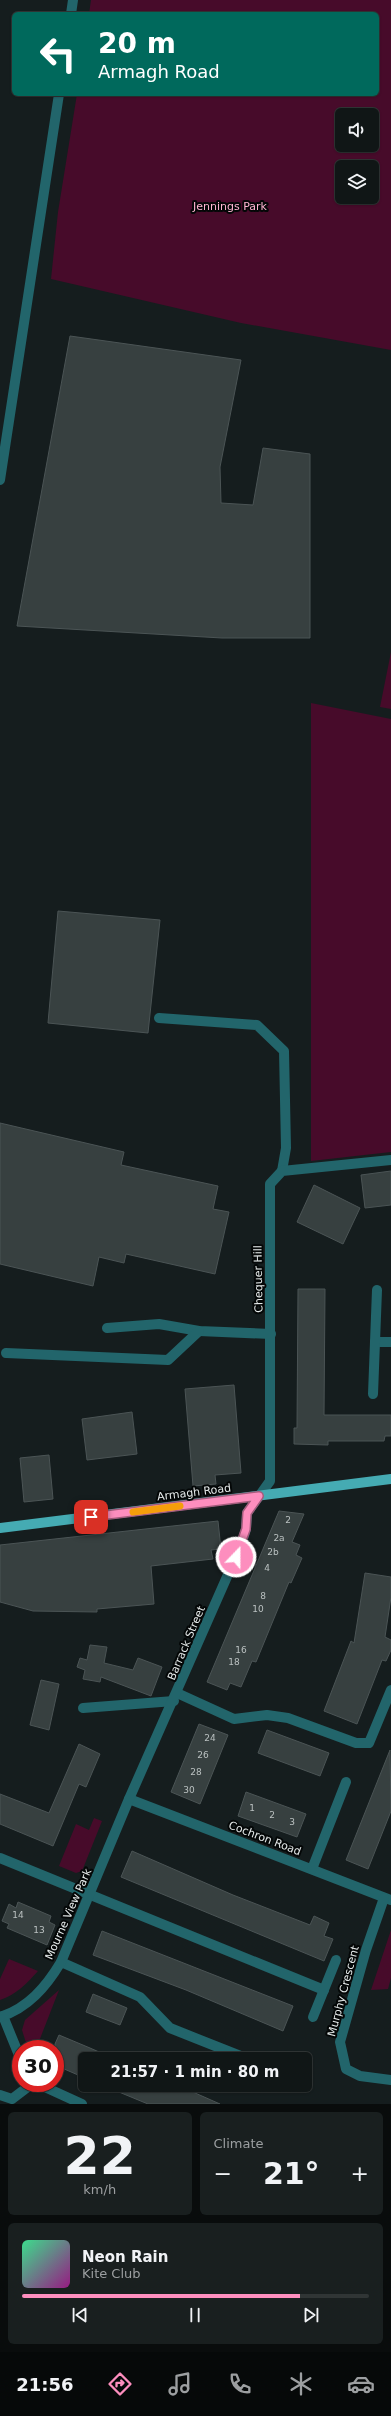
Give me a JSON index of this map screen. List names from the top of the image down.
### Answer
{
  "streets": {
    "main road": ["Armagh Road"],
    "street": [
      "Chequer Hill",
      "Barrack Street",
      "Cochron Road",
      "Mourne View Park",
      "Murphy Crescent"
    ]
  },
  "crossings": [
    ["Chequer Hill", "Armagh Road"],
    ["Chequer Hill", "Barrack Street"],
    ["Armagh Road", "Barrack Street"],
    ["Barrack Street", "Cochron Road"],
    ["Barrack Street", "Mourne View Park"],
    ["Cochron Road", "Mourne View Park"],
    ["Cochron Road", "Murphy Crescent"]
  ],
  "parks": ["Jennings Park"],
  "house_numbers": [
    "2",
    "2a",
    "2b",
    "4",
    "8",
    "10",
    "16",
    "18",
    "24",
    "26",
    "28",
    "30",
    "1",
    "2",
    "3",
    "14",
    "13"
  ],
  "page": {
    "turn": ["20 m", "Armagh Road"],
    "limit": "30",
    "trip": "21:57 · 1 min · 80 m",
    "tile": [
      ["22", "km/h"],
      "Climate"
    ],
    "heat": ["−", "21°", "+"],
    "song": ["Neon Rain", "Kite Club"],
    "tabs": "21:56"
  }
}
